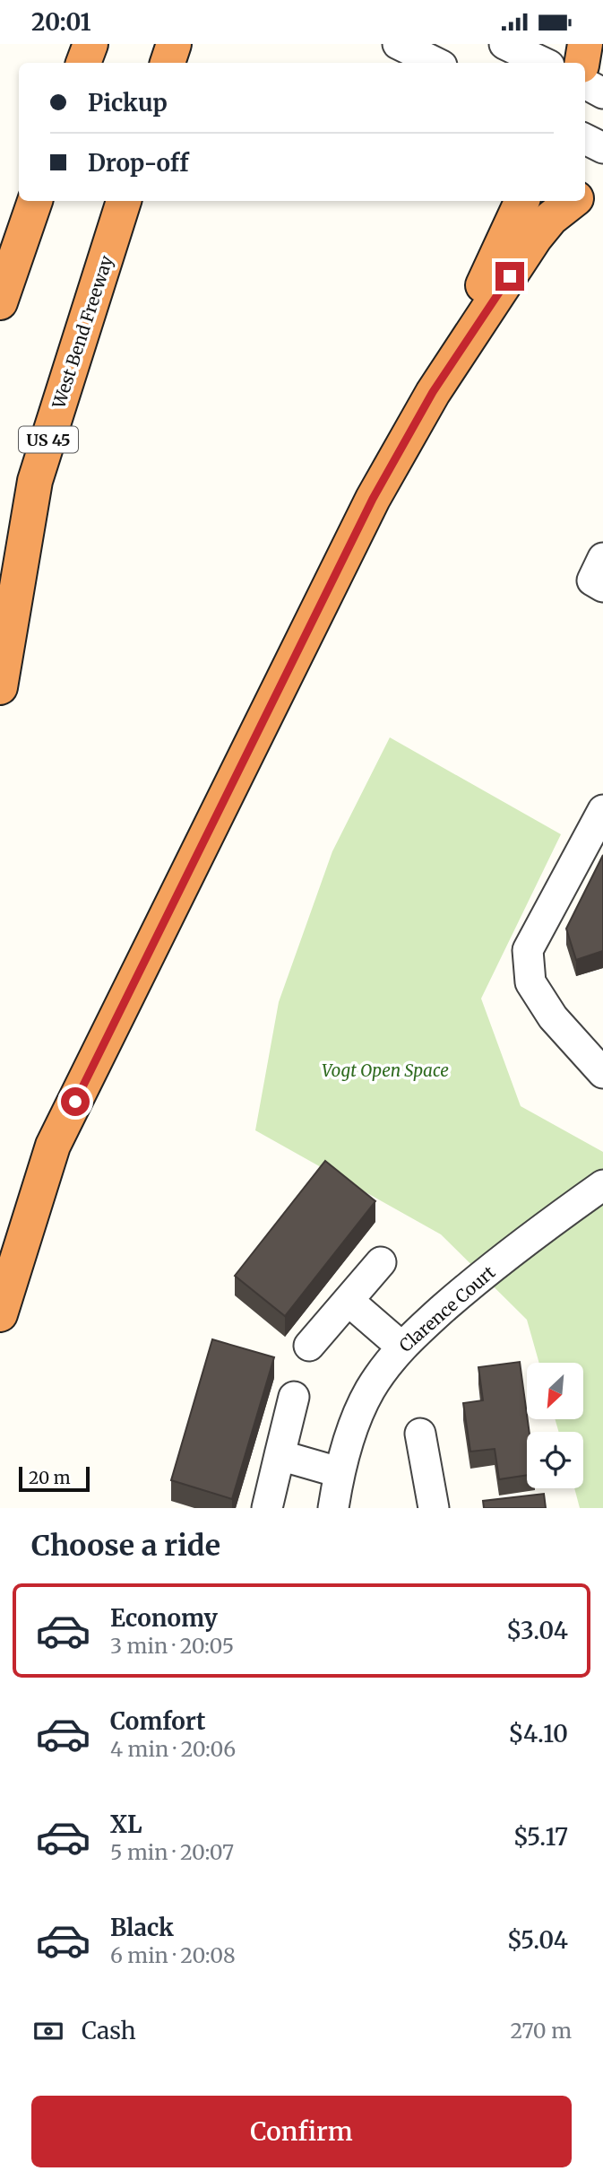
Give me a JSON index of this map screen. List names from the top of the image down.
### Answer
{
  "streets": {
    "highway": ["West Bend Freeway", "US 45"],
    "street": ["Clarence Court"]
  },
  "parks": ["Vogt Open Space"],
  "scale_bar": "20 m",
  "north": "bottom left",
  "page": {
    "status": "20:01",
    "banner": ["Pickup", "Drop-off"],
    "scale": "20 m",
    "heading": "Choose a ride",
    "list": [
      {
        "name": "Economy",
        "note": "3 min · 20:05",
        "value": "$3.04"
      },
      {
        "name": "Comfort",
        "note": "4 min · 20:06",
        "value": "$4.10"
      },
      {
        "name": "XL",
        "note": "5 min · 20:07",
        "value": "$5.17"
      },
      {
        "name": "Black",
        "note": "6 min · 20:08",
        "value": "$5.04"
      }
    ],
    "pay": ["Cash", "270 m"],
    "buttons": "Confirm"
  }
}
